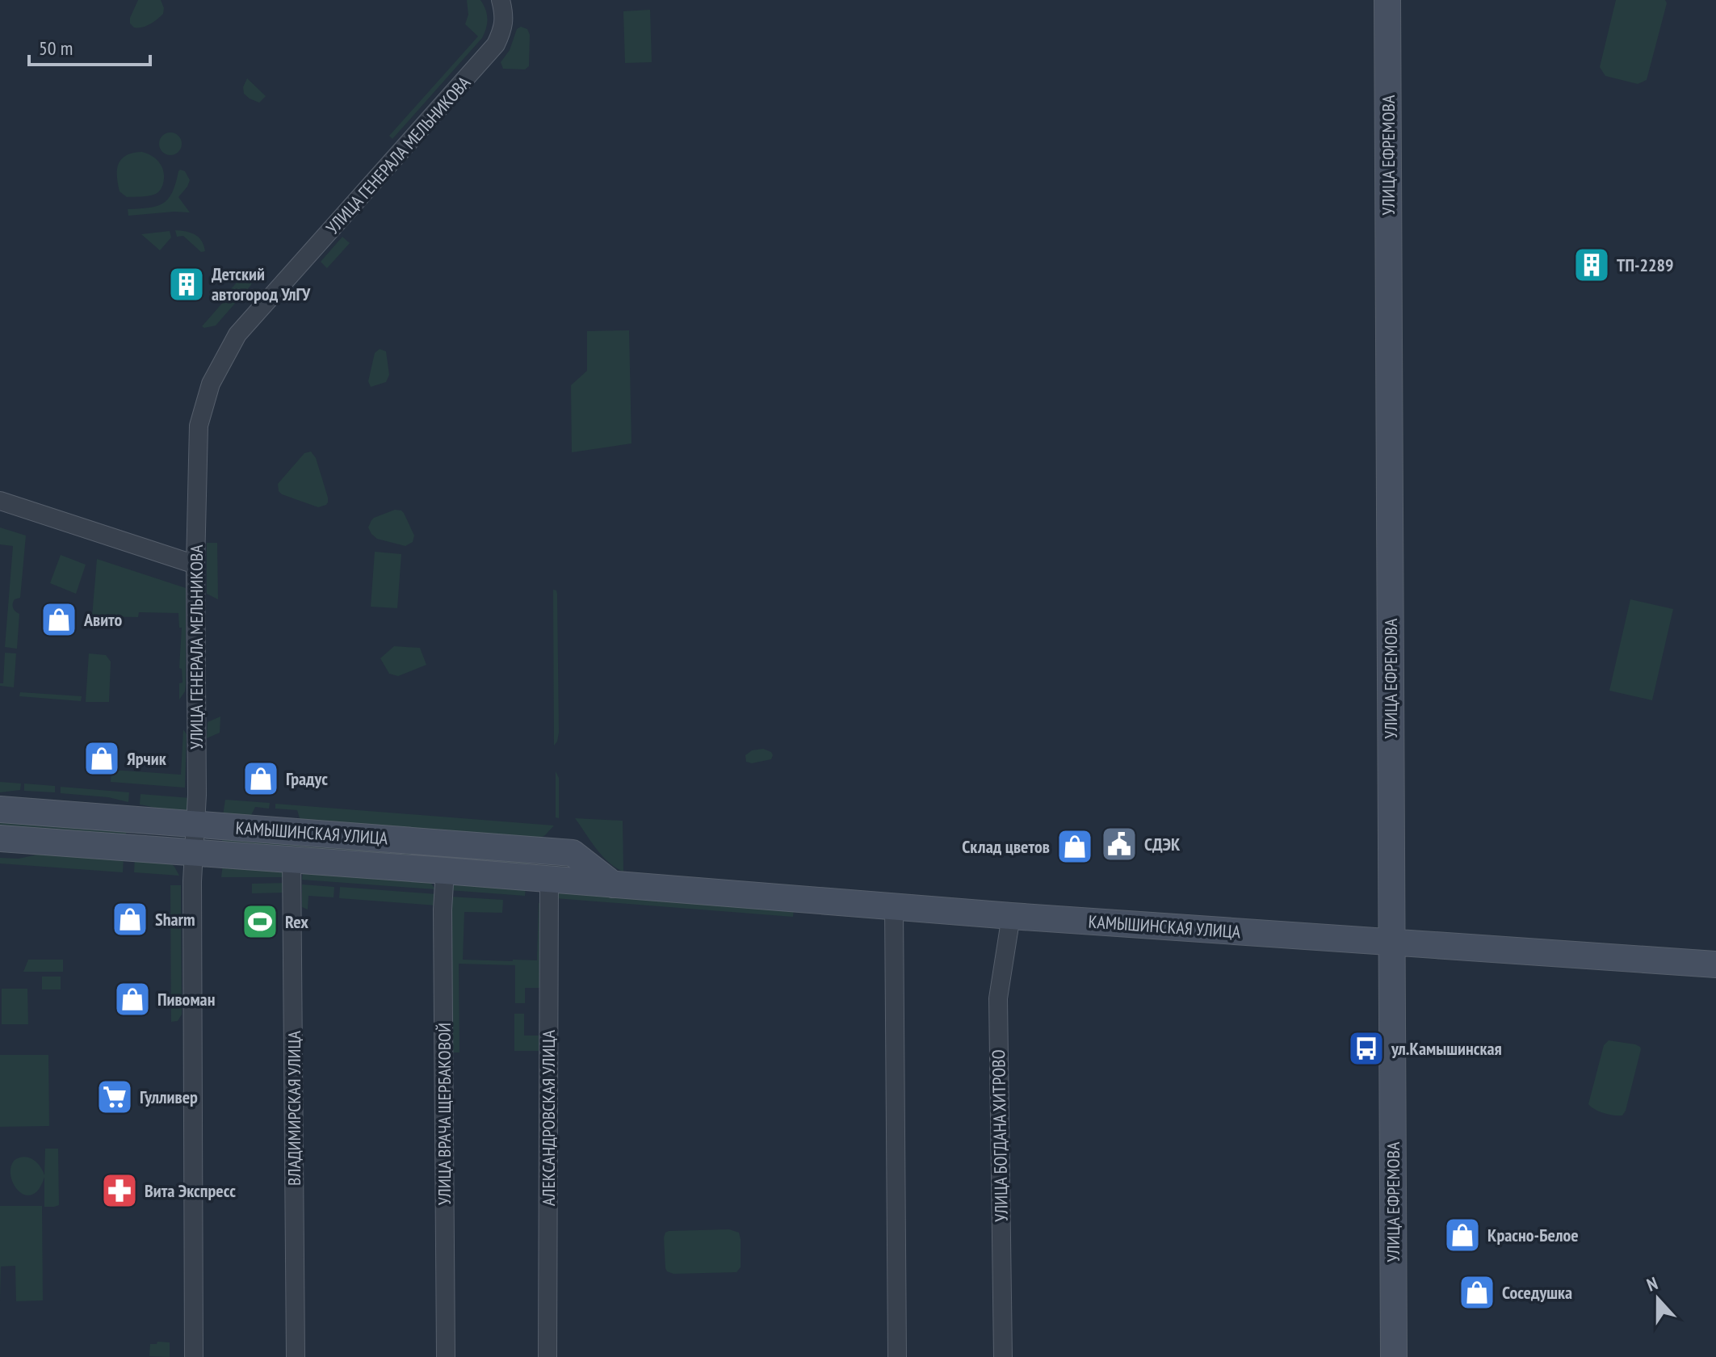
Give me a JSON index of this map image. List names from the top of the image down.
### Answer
{
  "streets": {
    "street": [
      "УЛИЦА ГЕНЕРАЛА МЕЛЬНИКОВА",
      "УЛИЦА ЕФРЕМОВА",
      "КАМЫШИНСКАЯ УЛИЦА",
      "ВЛАДИМИРСКАЯ УЛИЦА",
      "УЛИЦА ВРАЧА ЩЕРБАКОВОЙ",
      "АЛЕКСАНДРОВСКАЯ УЛИЦА",
      "УЛИЦА БОГДАНА ХИТРОВО"
    ]
  },
  "crossings": [
    ["УЛИЦА ГЕНЕРАЛА МЕЛЬНИКОВА", "КАМЫШИНСКАЯ УЛИЦА"],
    ["УЛИЦА ЕФРЕМОВА", "КАМЫШИНСКАЯ УЛИЦА"],
    ["КАМЫШИНСКАЯ УЛИЦА", "ВЛАДИМИРСКАЯ УЛИЦА"],
    ["КАМЫШИНСКАЯ УЛИЦА", "УЛИЦА ВРАЧА ЩЕРБАКОВОЙ"],
    ["КАМЫШИНСКАЯ УЛИЦА", "АЛЕКСАНДРОВСКАЯ УЛИЦА"],
    ["КАМЫШИНСКАЯ УЛИЦА", "УЛИЦА БОГДАНА ХИТРОВО"]
  ],
  "places": {
    "building": ["ТП-2289", "Детский автогород УлГУ"],
    "shop": [
      "Авито",
      "Ярчик",
      "Градус",
      "Склад цветов",
      "Sharm",
      "Пивоман",
      "Красно-Белое",
      "Соседушка"
    ],
    "public building": ["СДЭК"],
    "sports": ["Rex"],
    "bus stop": ["ул.Камышинская"],
    "supermarket": ["Гулливер"],
    "pharmacy": ["Вита Экспресс"]
  },
  "scale_bar": "50 m",
  "north": "top"
}
